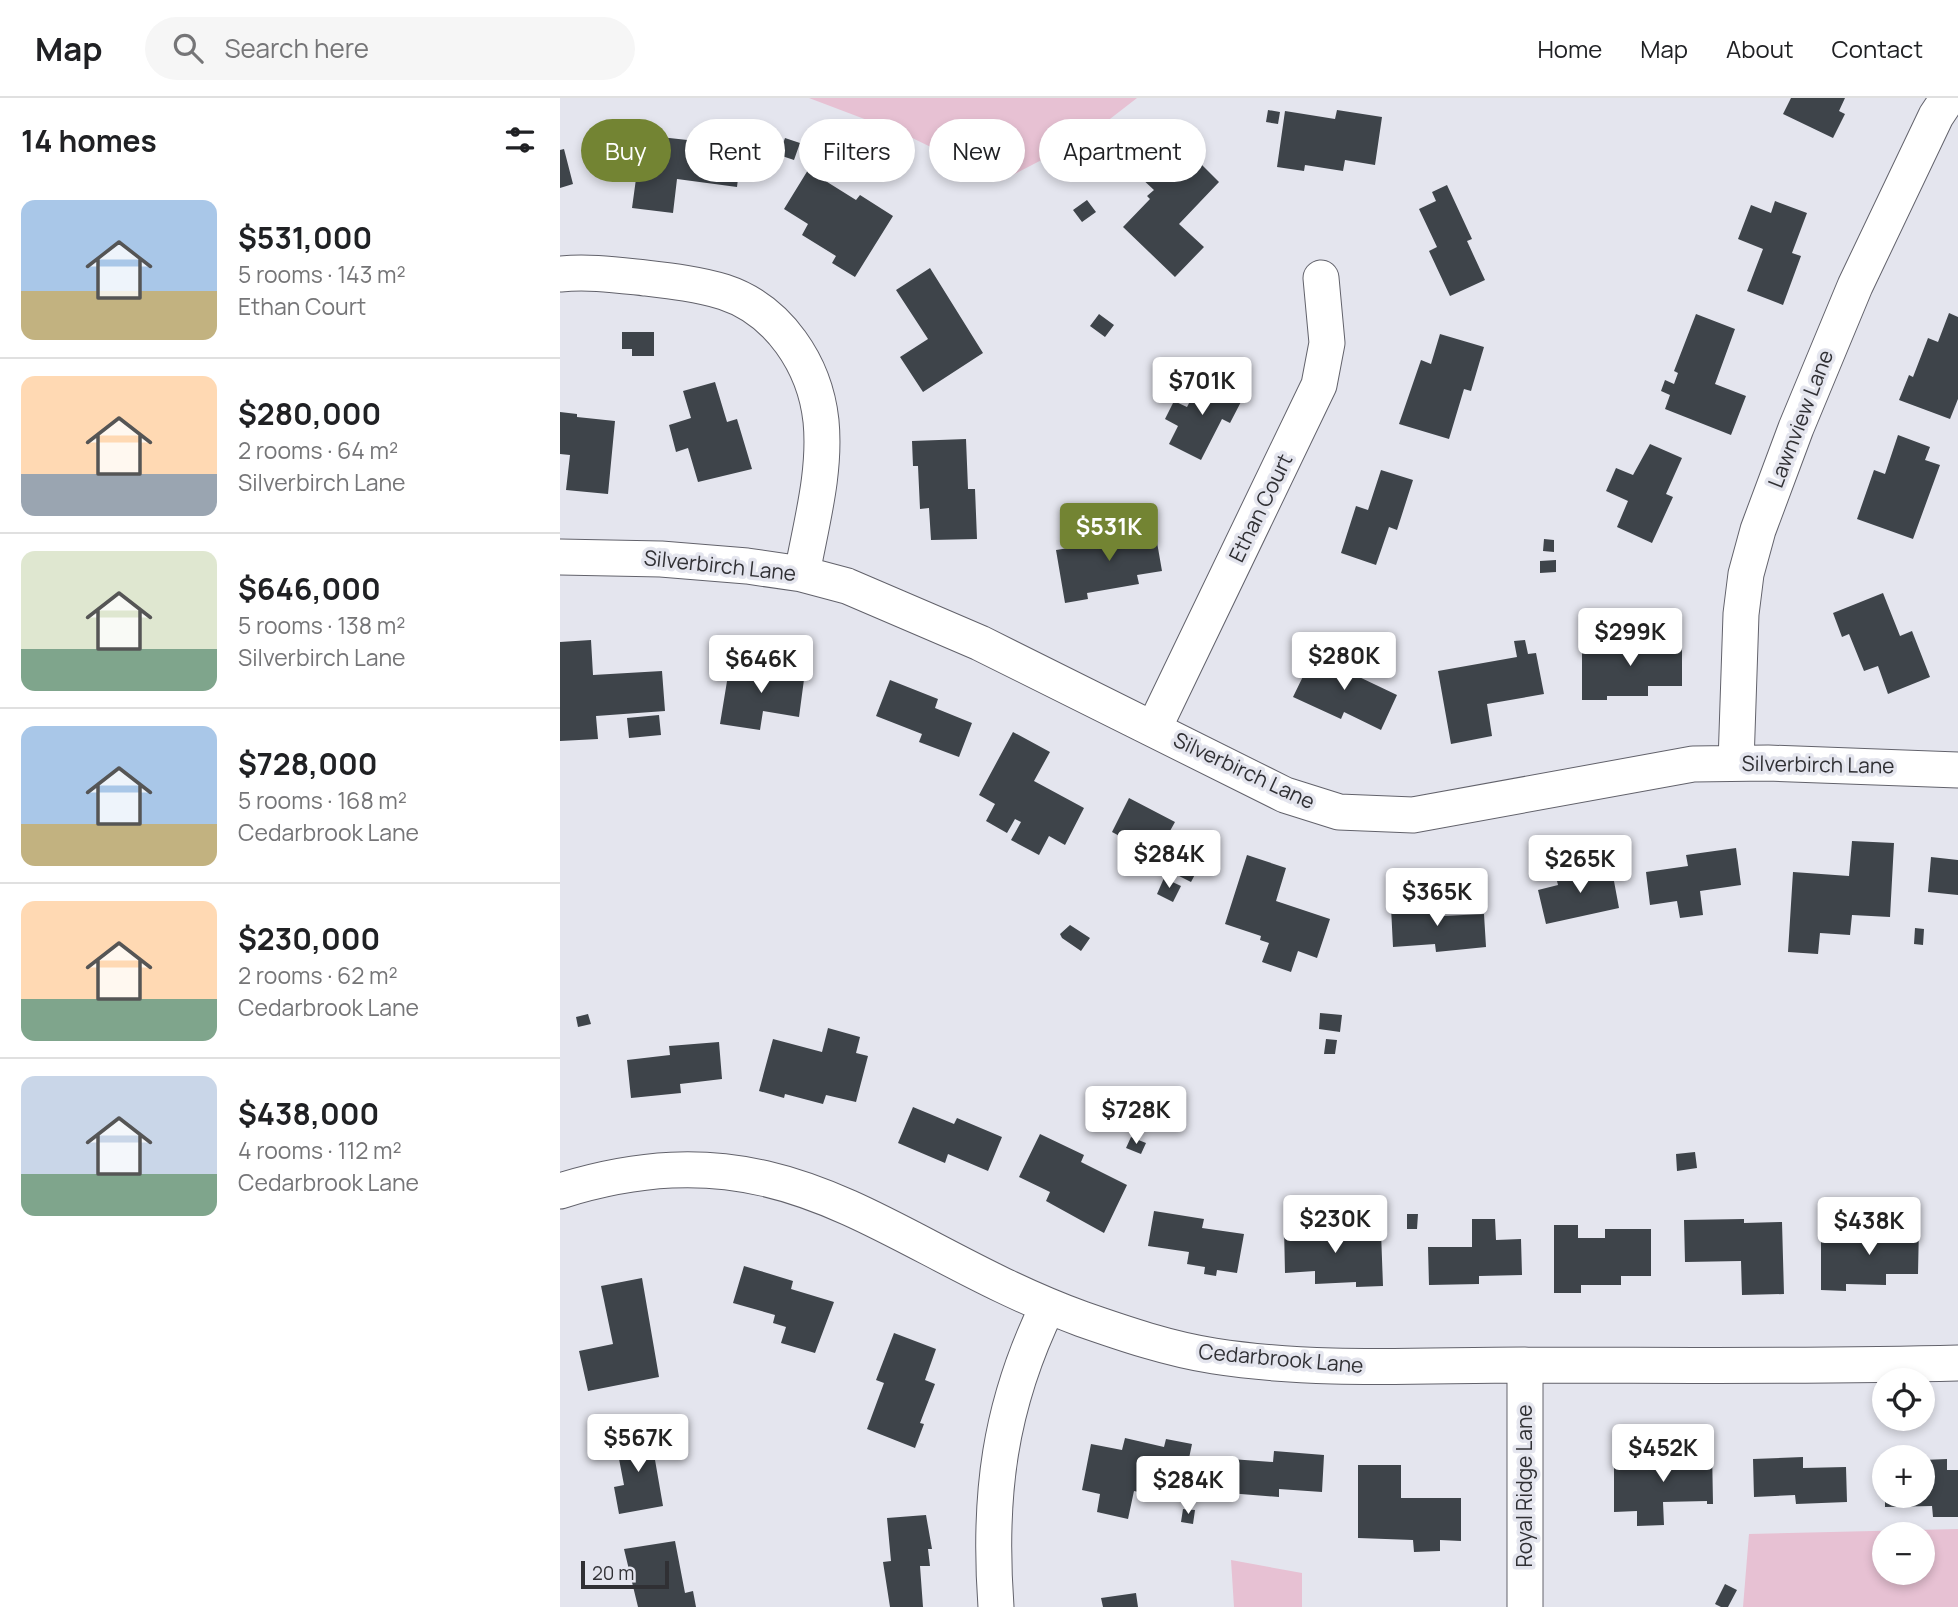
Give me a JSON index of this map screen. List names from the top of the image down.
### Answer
{
  "streets": {
    "street": [
      "Lawnview Lane",
      "Ethan Court",
      "Silverbirch Lane",
      "Cedarbrook Lane",
      "Royal Ridge Lane"
    ]
  },
  "crossings": [
    ["Lawnview Lane", "Silverbirch Lane"],
    ["Ethan Court", "Silverbirch Lane"],
    ["Cedarbrook Lane", "Royal Ridge Lane"]
  ],
  "scale_bar": "20 m",
  "page": {
    "header": "Map",
    "search": "Search here",
    "nav": [
      "Home",
      "Map",
      "About",
      "Contact"
    ],
    "heading": "14 homes",
    "chip": [
      "Buy",
      "Rent",
      "Filters",
      "New",
      "Apartment"
    ],
    "list": [
      {
        "name": "$531,000",
        "note": "5 rooms · 143 m² · Ethan Court"
      },
      {
        "name": "$280,000",
        "note": "2 rooms · 64 m² · Silverbirch Lane"
      },
      {
        "name": "$646,000",
        "note": "5 rooms · 138 m² · Silverbirch Lane"
      },
      {
        "name": "$728,000",
        "note": "5 rooms · 168 m² · Cedarbrook Lane"
      },
      {
        "name": "$230,000",
        "note": "2 rooms · 62 m² · Cedarbrook Lane"
      },
      {
        "name": "$438,000",
        "note": "4 rooms · 112 m² · Cedarbrook Lane"
      }
    ],
    "price": [
      "$701K",
      "$531K",
      "$299K",
      "$280K",
      "$646K",
      "$284K",
      "$265K",
      "$365K",
      "$728K",
      "$230K",
      "$438K",
      "$567K",
      "$452K",
      "$284K"
    ],
    "map_buttons": ["+", "−"],
    "scale": "20 m"
  }
}
